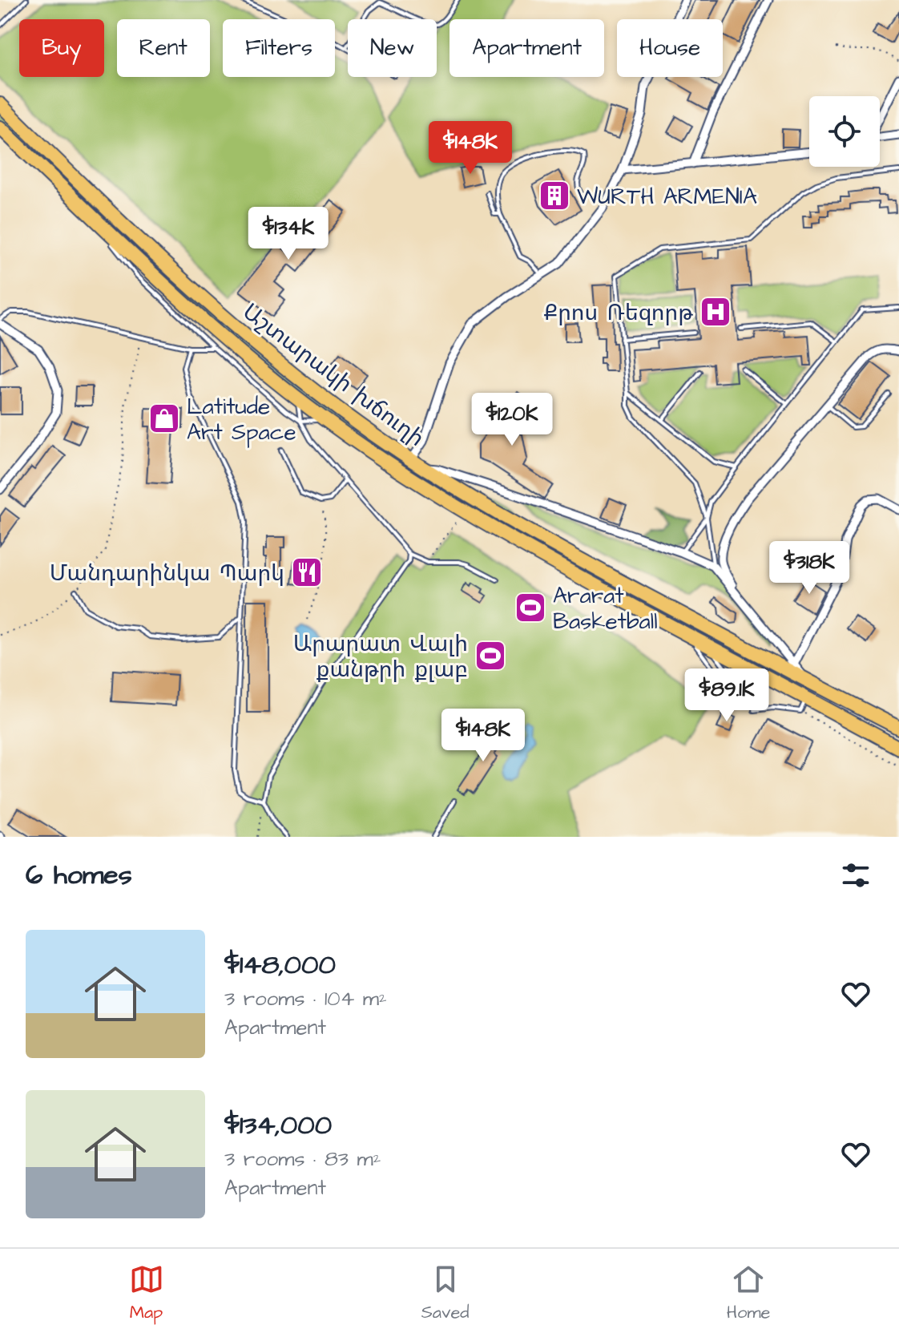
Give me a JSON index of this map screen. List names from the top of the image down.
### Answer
{
  "streets": {
    "highway": ["Աշտարակի խճուղի"]
  },
  "places": {
    "building": ["WURTH ARMENIA"],
    "hospital": ["Քրոս Ռեզորթ"],
    "shop": ["Latitude Art Space"],
    "restaurant": ["Մանդարինկա Պարկ"],
    "sports": ["Ararat Basketball", "Արարատ Վալի քանթրի քլաբ"]
  },
  "page": {
    "chip": [
      "Buy",
      "Rent",
      "Filters",
      "New",
      "Apartment",
      "House"
    ],
    "price": [
      "$148K",
      "$134K",
      "$120K",
      "$318K",
      "$89.1K",
      "$148K"
    ],
    "heading": "6 homes",
    "list": [
      {
        "name": "$148,000",
        "note": "3 rooms · 104 m² · Apartment"
      },
      {
        "name": "$134,000",
        "note": "3 rooms · 83 m² · Apartment"
      }
    ],
    "tabs": ["Map", "Saved", "Home"]
  }
}
